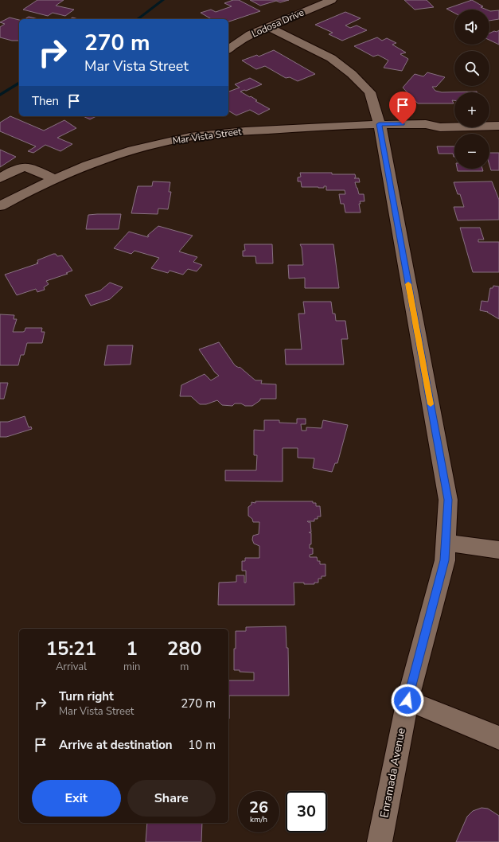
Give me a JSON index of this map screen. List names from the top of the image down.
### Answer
{
  "streets": {
    "street": ["Lodosa Drive", "Mar Vista Street", "Enramada Avenue"]
  },
  "crossings": [
    ["Lodosa Drive", "Enramada Avenue"],
    ["Mar Vista Street", "Enramada Avenue"]
  ],
  "page": {
    "map_buttons": ["+", "−"],
    "turn": ["270 m", "Mar Vista Street"],
    "then": "Then",
    "eta": [
      "15:21",
      "Arrival",
      "1",
      "min",
      "280",
      "m"
    ],
    "list": [
      {
        "name": "Turn right",
        "note": "Mar Vista Street",
        "value": "270 m"
      },
      {
        "name": "Arrive at destination",
        "value": "10 m"
      }
    ],
    "buttons": ["Exit", "Share"],
    "speed": "26 km/h",
    "limit": "30"
  }
}
